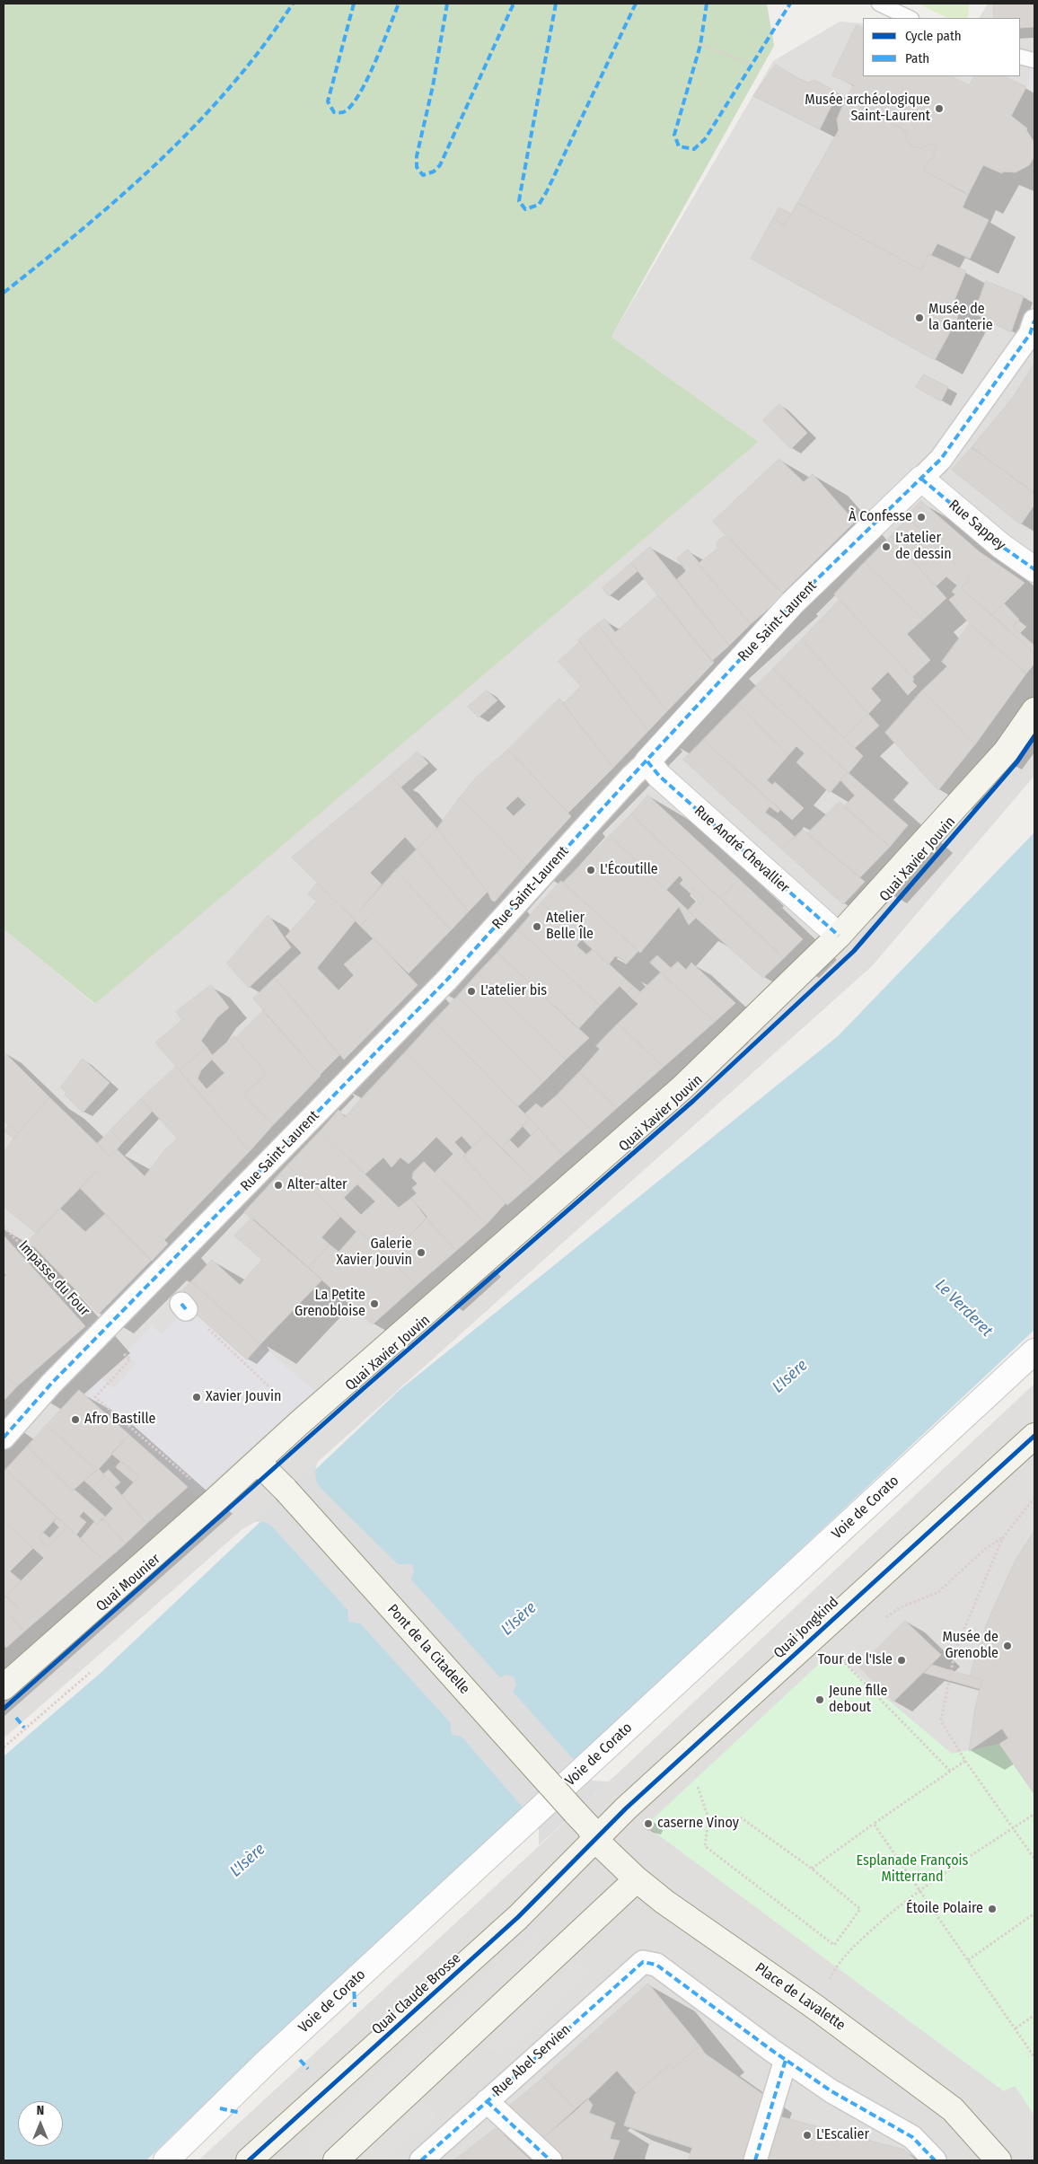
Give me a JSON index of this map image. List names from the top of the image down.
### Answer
{
  "streets": {
    "main road": [
      "Quai Xavier Jouvin",
      "Quai Mounier",
      "Quai Jongkind",
      "Pont de la Citadelle",
      "Quai Claude Brosse",
      "Place de Lavalette"
    ],
    "street": [
      "Rue Sappey",
      "Rue Saint-Laurent",
      "Rue André Chevallier",
      "Voie de Corato",
      "Rue Abel Servien"
    ],
    "path": ["Impasse du Four"]
  },
  "crossings": [
    ["Rue Sappey", "Rue Saint-Laurent"],
    ["Rue Saint-Laurent", "Rue André Chevallier"],
    ["Rue Saint-Laurent", "Impasse du Four"],
    ["Rue André Chevallier", "Quai Xavier Jouvin"],
    ["Quai Xavier Jouvin", "Quai Mounier"],
    ["Quai Xavier Jouvin", "Pont de la Citadelle"],
    ["Quai Mounier", "Pont de la Citadelle"],
    ["Quai Jongkind", "Pont de la Citadelle"],
    ["Quai Jongkind", "Quai Claude Brosse"],
    ["Quai Jongkind", "Place de Lavalette"],
    ["Pont de la Citadelle", "Quai Claude Brosse"],
    ["Pont de la Citadelle", "Place de Lavalette"],
    ["Quai Claude Brosse", "Place de Lavalette"]
  ],
  "water": ["Le Verderet", "L'Isère"],
  "parks": ["Esplanade François Mitterrand"],
  "places": [
    "Musée archéologique Saint-Laurent",
    "Musée de la Ganterie",
    "À Confesse",
    "L'atelier de dessin",
    "L'Écoutille",
    "Atelier Belle Île",
    "L'atelier bis",
    "Alter-alter",
    "Galerie Xavier Jouvin",
    "La Petite Grenobloise",
    "Xavier Jouvin",
    "Afro Bastille",
    "Musée de Grenoble",
    "Tour de l'Isle",
    "Jeune fille debout",
    "caserne Vinoy",
    "Étoile Polaire",
    "L'Escalier"
  ],
  "legend": ["Cycle path", "Path"],
  "north": "top"
}
